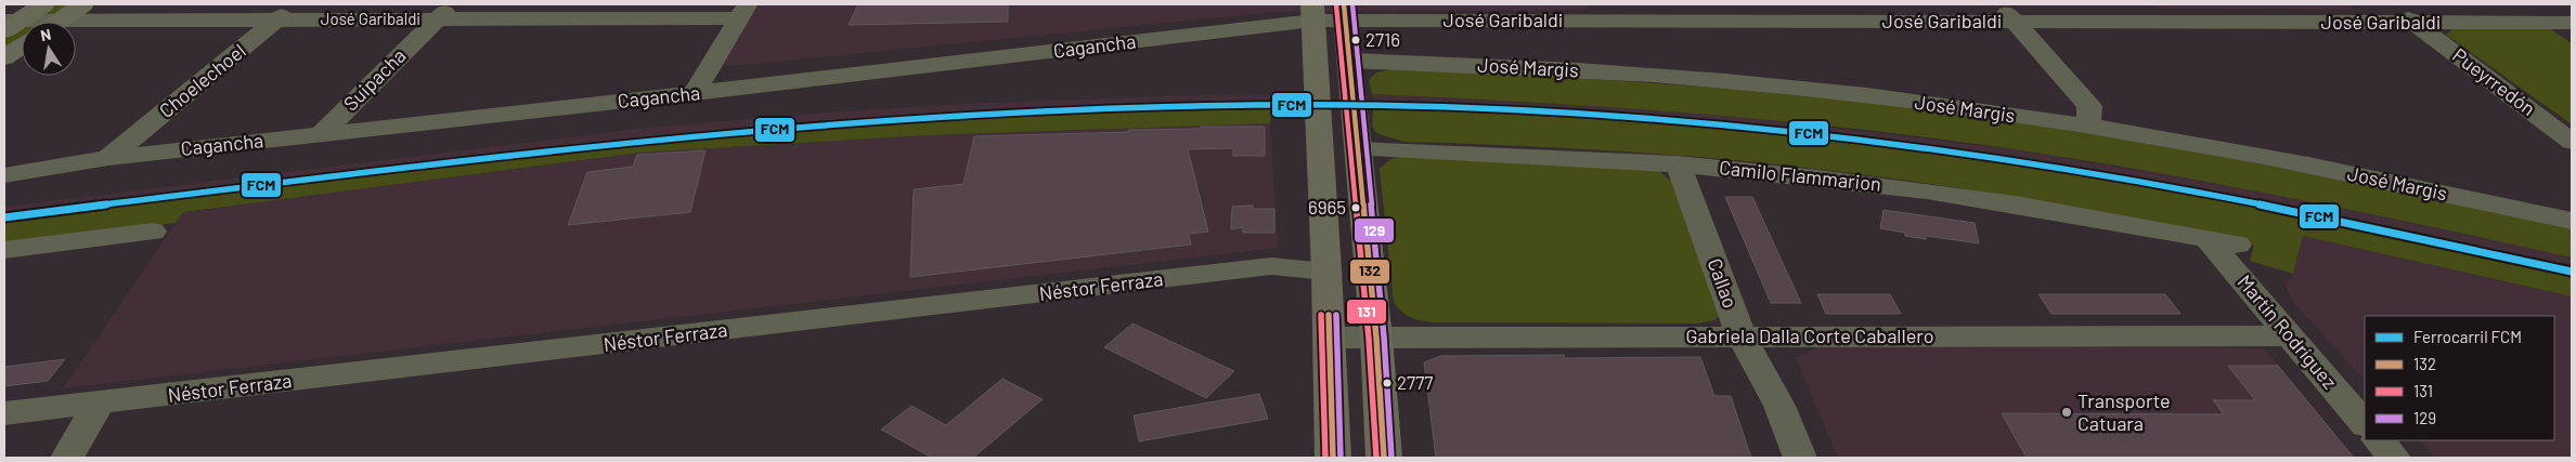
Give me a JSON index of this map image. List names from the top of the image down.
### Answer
{
  "streets": {
    "street": [
      "José Garibaldi",
      "Cagancha",
      "José Margis",
      "Suipacha",
      "Choelechoel",
      "Pueyrredón",
      "Camilo Flammarion",
      "Callao",
      "Néstor Ferraza",
      "Martín Rodríguez",
      "Gabriela Dalla Corte Caballero"
    ]
  },
  "crossings": [
    ["José Garibaldi", "Cagancha"],
    ["José Garibaldi", "Suipacha"],
    ["José Garibaldi", "Choelechoel"],
    ["José Garibaldi", "Pueyrredón"],
    ["Cagancha", "Suipacha"],
    ["Cagancha", "Choelechoel"],
    ["Camilo Flammarion", "Callao"],
    ["Camilo Flammarion", "Martín Rodríguez"],
    ["Callao", "Gabriela Dalla Corte Caballero"],
    ["Martín Rodríguez", "Gabriela Dalla Corte Caballero"]
  ],
  "places": [
    "2716",
    "6965",
    "2777",
    "Transporte Catuara"
  ],
  "lines": [
    "transit line 132",
    "transit line 129",
    "transit line 131",
    "rail line FCM"
  ],
  "legend": [
    "Ferrocarril FCM",
    "132",
    "131",
    "129"
  ],
  "north": "top"
}
